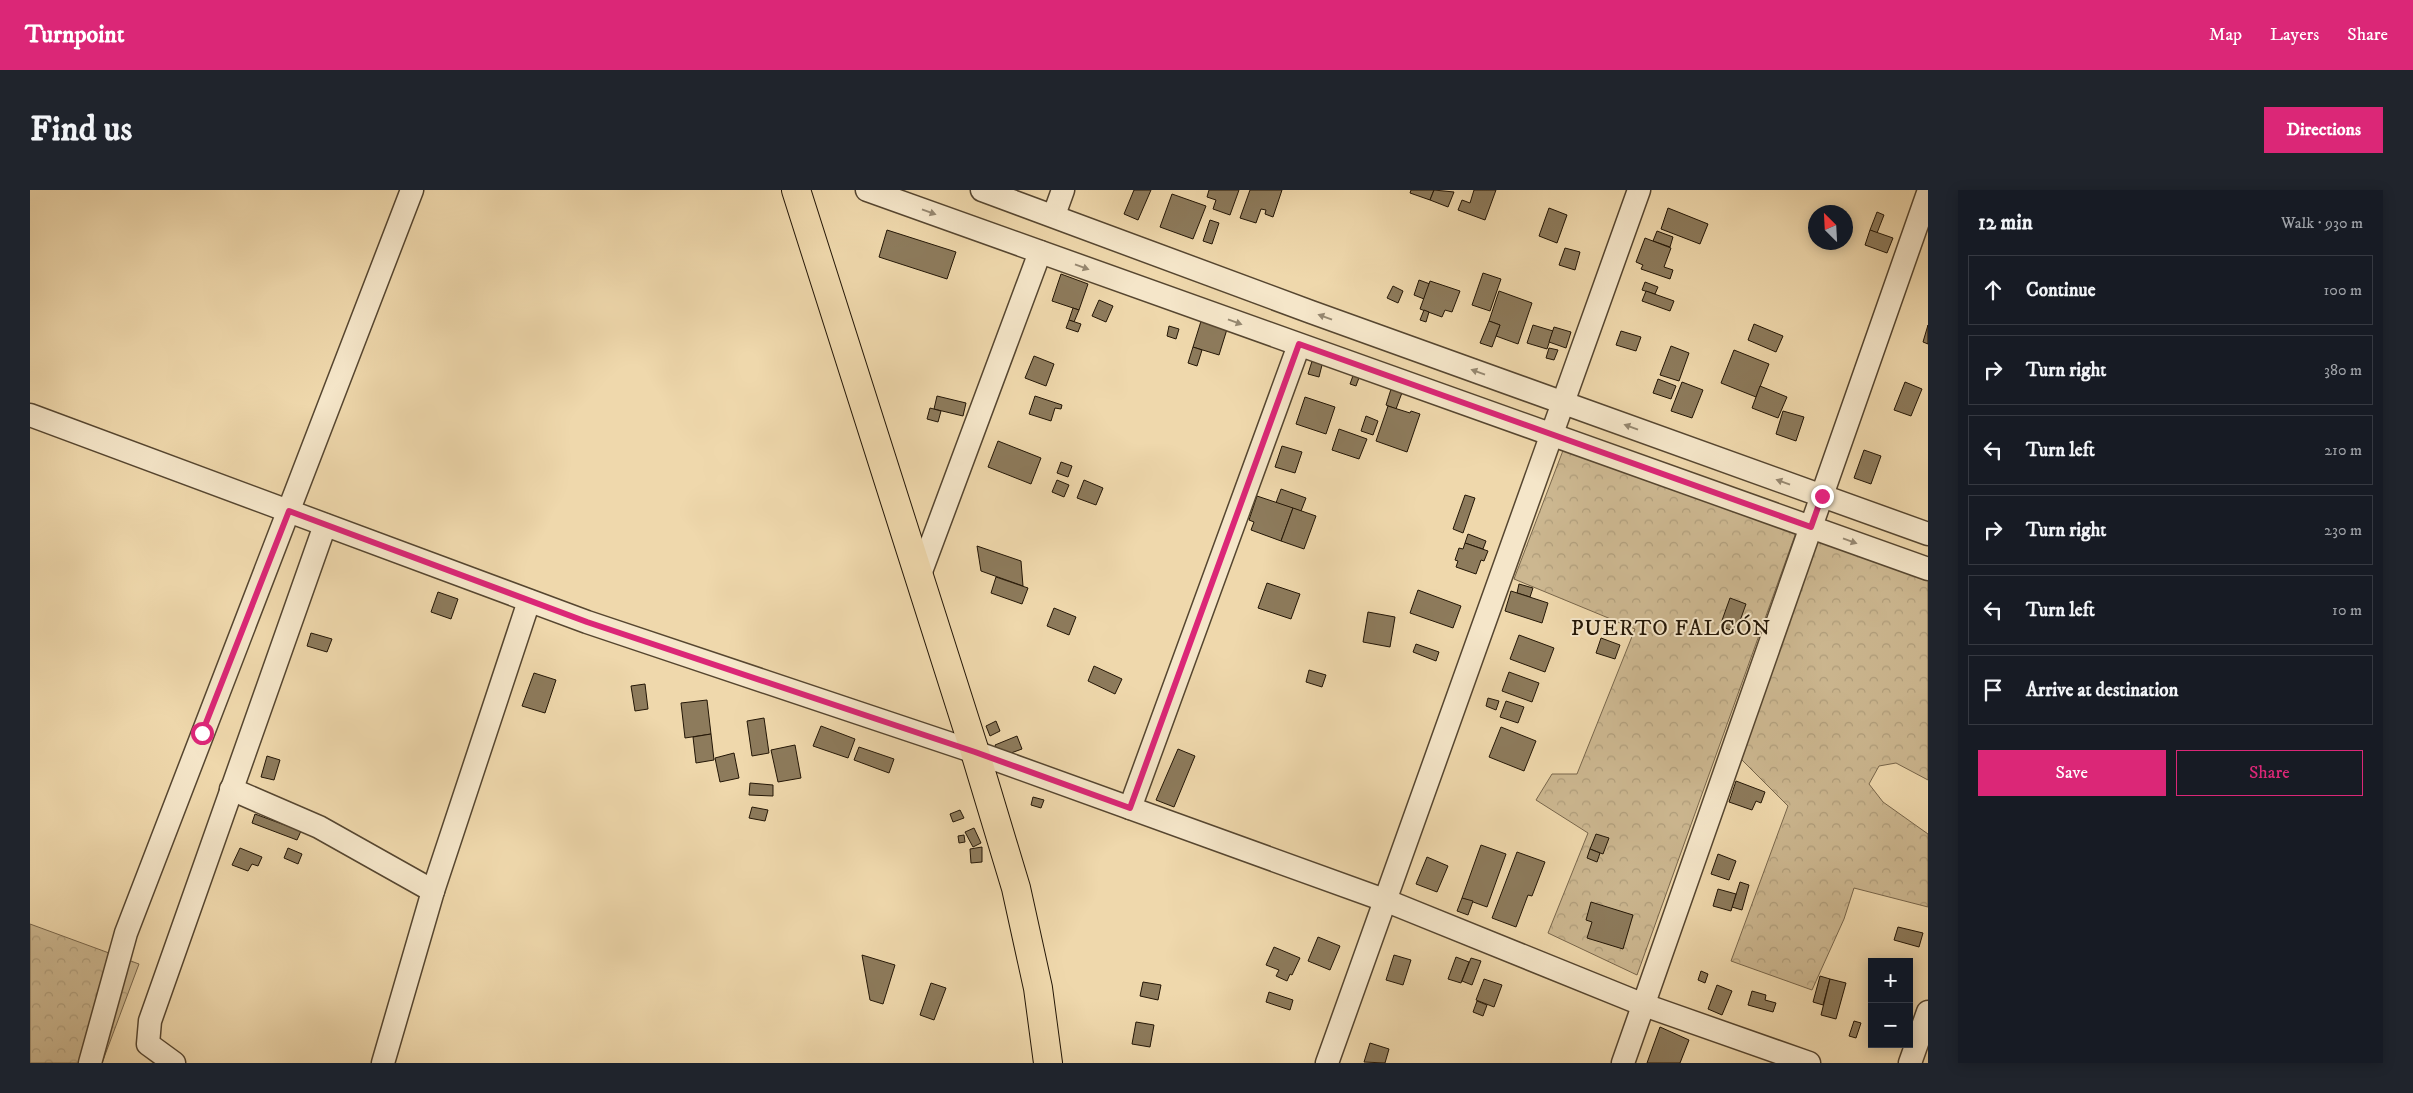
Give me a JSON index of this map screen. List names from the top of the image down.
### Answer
{
  "districts": ["PUERTO FALCÓN"],
  "north": "top left",
  "page": {
    "header": "Turnpoint",
    "nav": ["Map", "Layers", "Share"],
    "buttons": [
      "Directions",
      ["Save", "Share"]
    ],
    "title": "Find us",
    "heading": ["12 min", "Walk · 930 m"],
    "list": [
      ["Continue", "100 m"],
      ["Turn right", "380 m"],
      ["Turn left", "210 m"],
      ["Turn right", "230 m"],
      ["Turn left", "10 m"],
      "Arrive at destination"
    ],
    "map_buttons": ["+", "−"]
  }
}
